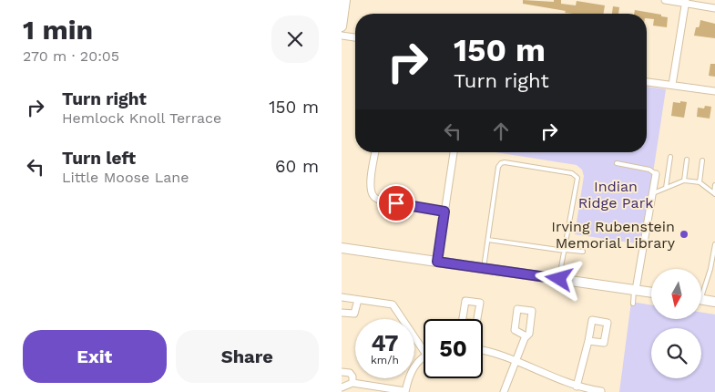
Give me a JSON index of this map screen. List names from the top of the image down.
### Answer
{
  "parks": ["Indian Ridge Park"],
  "places": ["Irving Rubenstein Memorial Library"],
  "north": "bottom",
  "page": {
    "heading": ["1 min", "270 m · 20:05"],
    "turn": ["150 m", "Turn right"],
    "list": [
      {
        "name": "Turn right",
        "note": "Hemlock Knoll Terrace",
        "value": "150 m"
      },
      {
        "name": "Turn left",
        "note": "Little Moose Lane",
        "value": "60 m"
      }
    ],
    "speed": "47 km/h",
    "limit": "50",
    "buttons": ["Exit", "Share"]
  }
}
